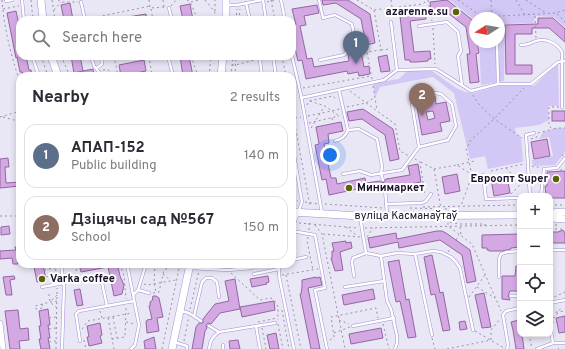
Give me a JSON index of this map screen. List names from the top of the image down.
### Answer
{
  "streets": {
    "street": ["вуліца Касманаўтаў"]
  },
  "places": [
    "azarenne.su",
    "Евроопт Super",
    "Минимаркет",
    "Varka coffee"
  ],
  "north": "left",
  "page": {
    "search": "Search here",
    "pins": ["1", "2"],
    "heading": ["Nearby", "2 results"],
    "list": [
      {
        "mark": "1",
        "name": "АПАП-152",
        "note": "Public building",
        "value": "140 m"
      },
      {
        "mark": "2",
        "name": "Дзіцячы сад №567",
        "note": "School",
        "value": "150 m"
      }
    ],
    "map_buttons": ["+", "−"]
  }
}
